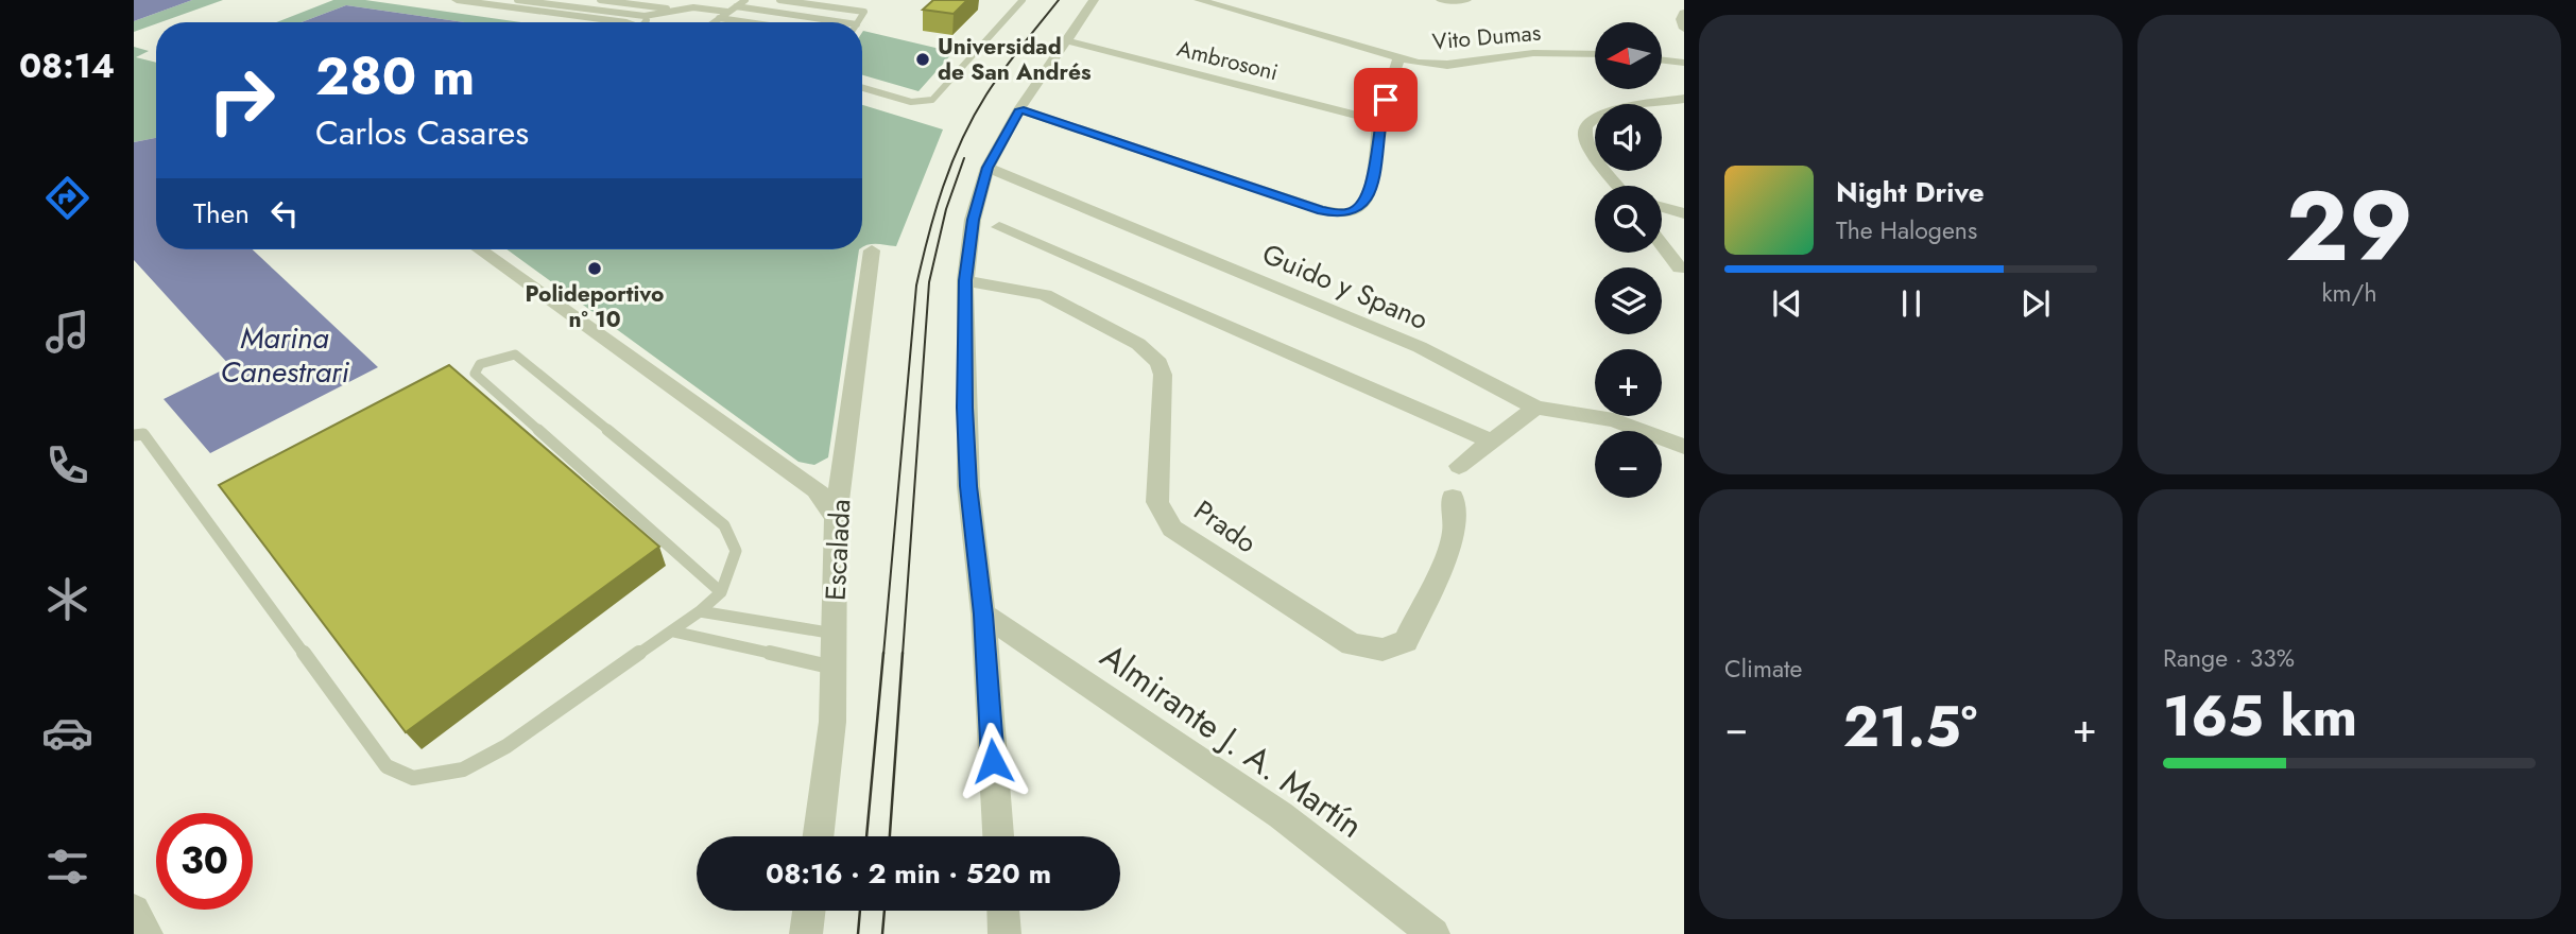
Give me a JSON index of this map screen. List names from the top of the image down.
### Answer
{
  "streets": {
    "street": [
      "Vito Dumas",
      "Ambrosoni",
      "Guido y Spano",
      "Prado",
      "Escalada",
      "Almirante J. A. Martín"
    ]
  },
  "water": ["Marina Canestrari"],
  "places": ["Universidad de San Andrés", "Polideportivo n° 10"],
  "north": "left",
  "page": {
    "tabs": "08:14",
    "tile": [
      ["29", "km/h"],
      "Climate",
      ["Range · 33%", "165 km"]
    ],
    "map_buttons": ["+", "−"],
    "turn": ["280 m", "Carlos Casares"],
    "song": ["Night Drive", "The Halogens"],
    "then": "Then",
    "heat": ["−", "21.5°", "+"],
    "limit": "30",
    "trip": "08:16 · 2 min · 520 m"
  }
}
